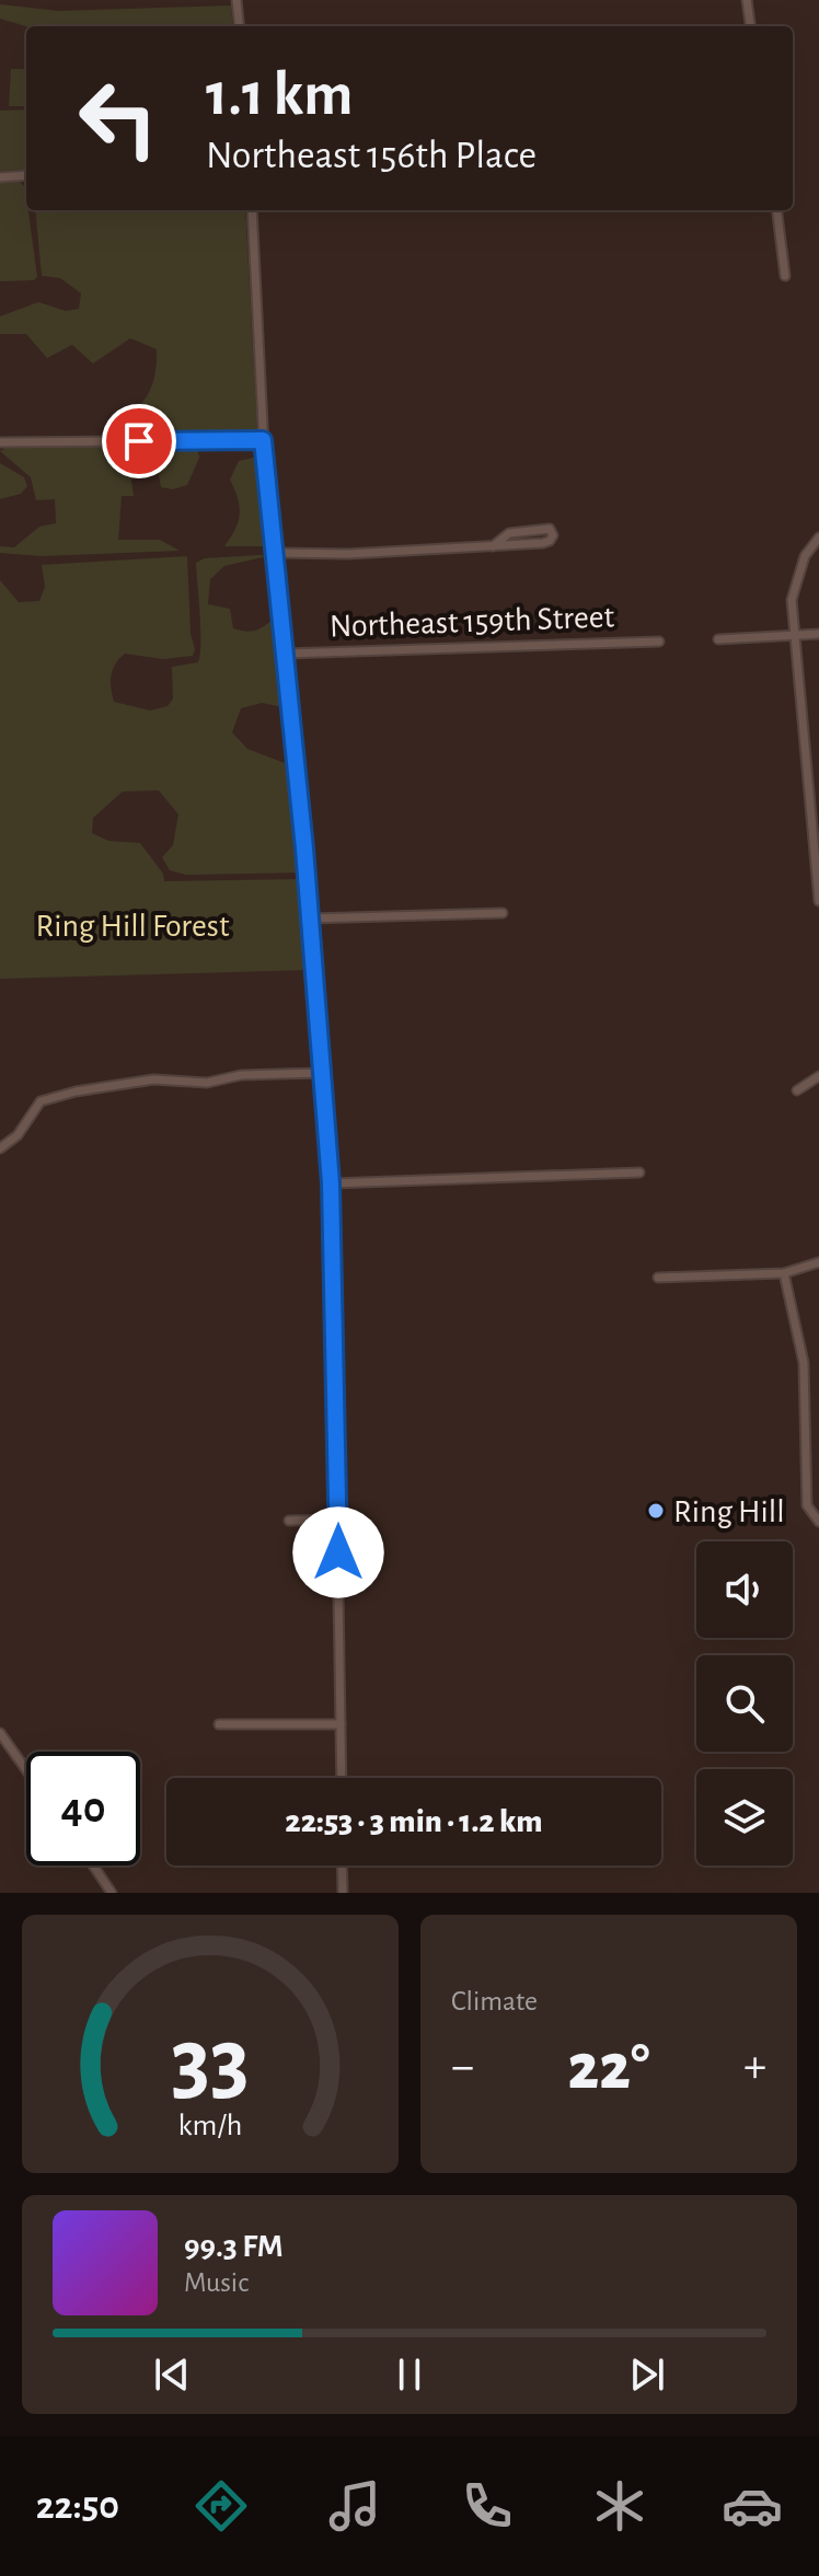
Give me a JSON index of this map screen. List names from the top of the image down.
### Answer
{
  "streets": {
    "street": ["Northeast 159th Street"]
  },
  "parks": ["Ring Hill Forest"],
  "places": ["Ring Hill"],
  "page": {
    "turn": ["1.1 km", "Northeast 156th Place"],
    "limit": "40",
    "trip": "22:53 · 3 min · 1.2 km",
    "tile": "Climate",
    "heat": ["−", "22°", "+"],
    "song": ["99.3 FM", "Music"],
    "tabs": "22:50",
    "gauge": ["33", "km/h"]
  }
}
